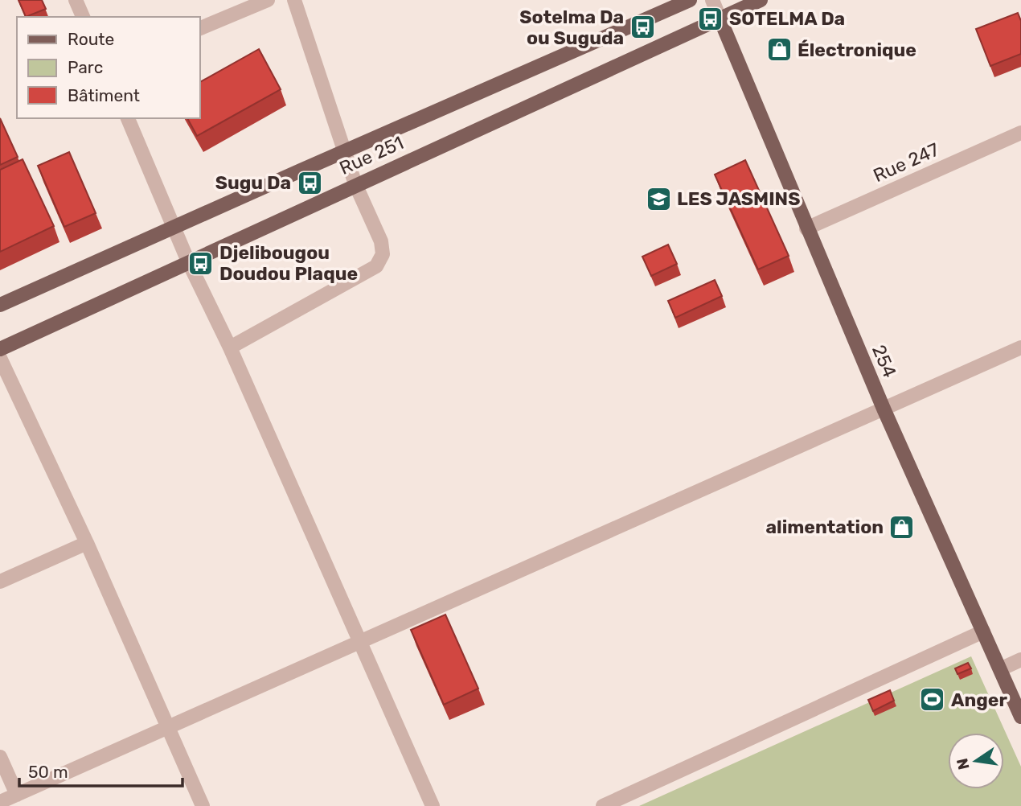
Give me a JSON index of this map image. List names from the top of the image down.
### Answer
{
  "streets": {
    "main road": ["Rue 251", "254"],
    "street": ["Rue 247"]
  },
  "crossings": [
    ["Rue 251", "254"],
    ["Rue 247", "254"]
  ],
  "places": {
    "bus stop": [
      "SOTELMA Da",
      "Sotelma Da ou Suguda",
      "Sugu Da",
      "Djelibougou Doudou Plaque"
    ],
    "shop": ["Électronique", "alimentation"],
    "school or university": ["LES JASMINS"],
    "sports": ["Anger"]
  },
  "legend": ["Route", "Parc", "Bâtiment"],
  "scale_bar": "50 m",
  "north": "left"
}
